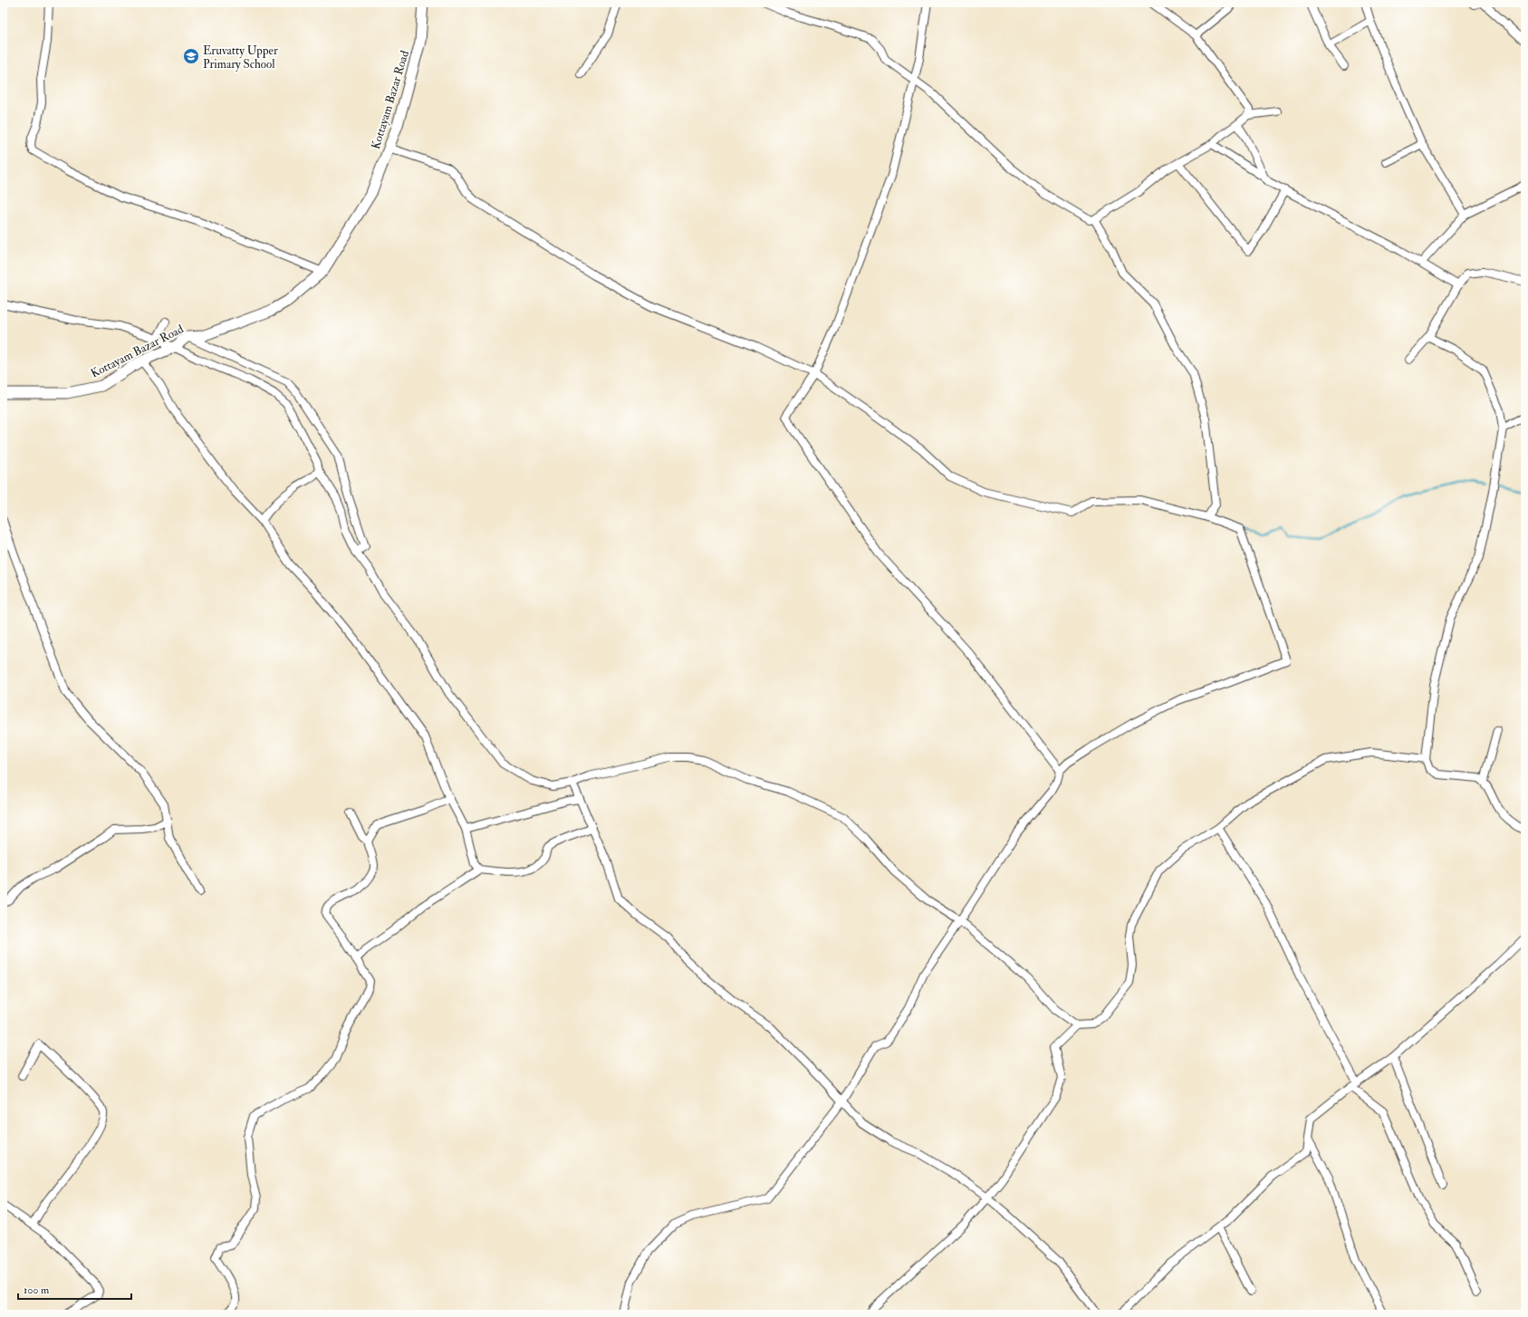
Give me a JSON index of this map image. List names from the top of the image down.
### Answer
{
  "streets": {
    "main road": ["Kottayam Bazar Road"]
  },
  "places": {
    "school or university": ["Eruvatty Upper Primary School"]
  },
  "scale_bar": "100 m"
}
